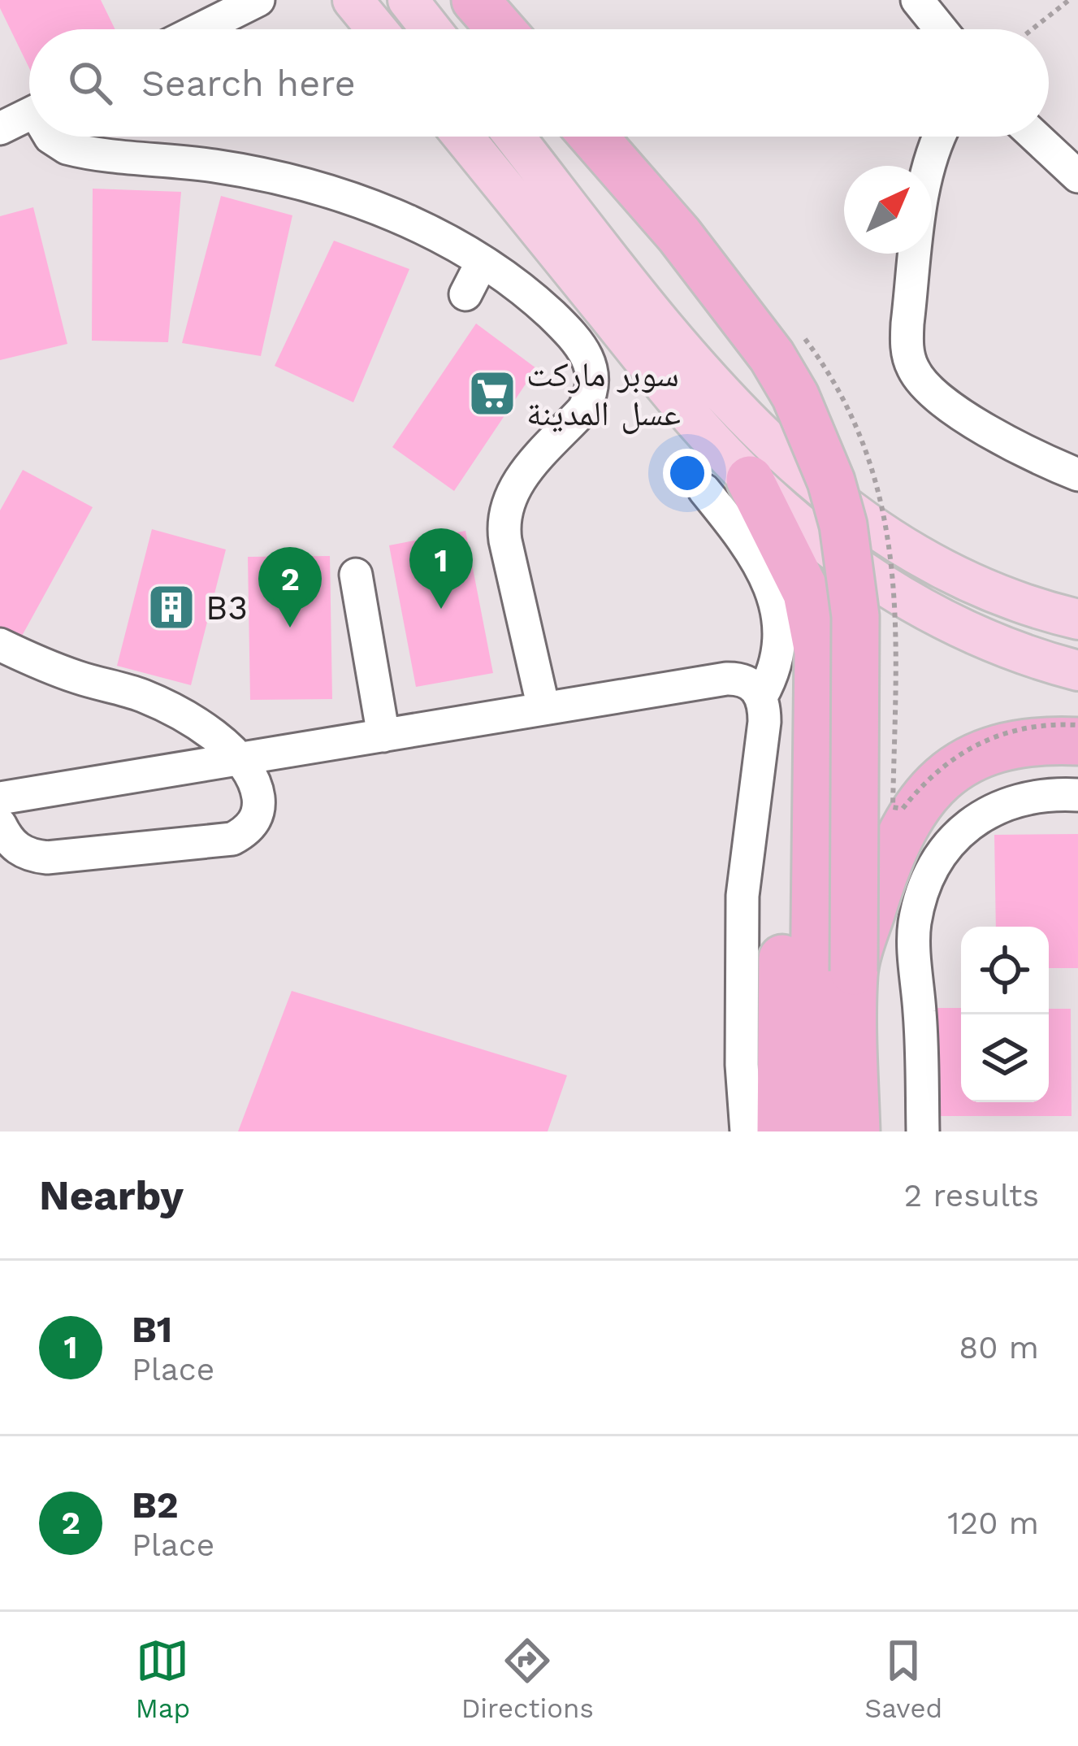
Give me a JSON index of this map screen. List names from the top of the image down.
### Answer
{
  "places": {
    "supermarket": ["سوبر ماركت عسل المدينة"],
    "building": ["B3"]
  },
  "north": "top right",
  "page": {
    "search": "Search here",
    "pins": ["1", "2"],
    "heading": ["Nearby", "2 results"],
    "list": [
      {
        "mark": "1",
        "name": "B1",
        "note": "Place",
        "value": "80 m"
      },
      {
        "mark": "2",
        "name": "B2",
        "note": "Place",
        "value": "120 m"
      }
    ],
    "nav": ["Map", "Directions", "Saved"]
  }
}
